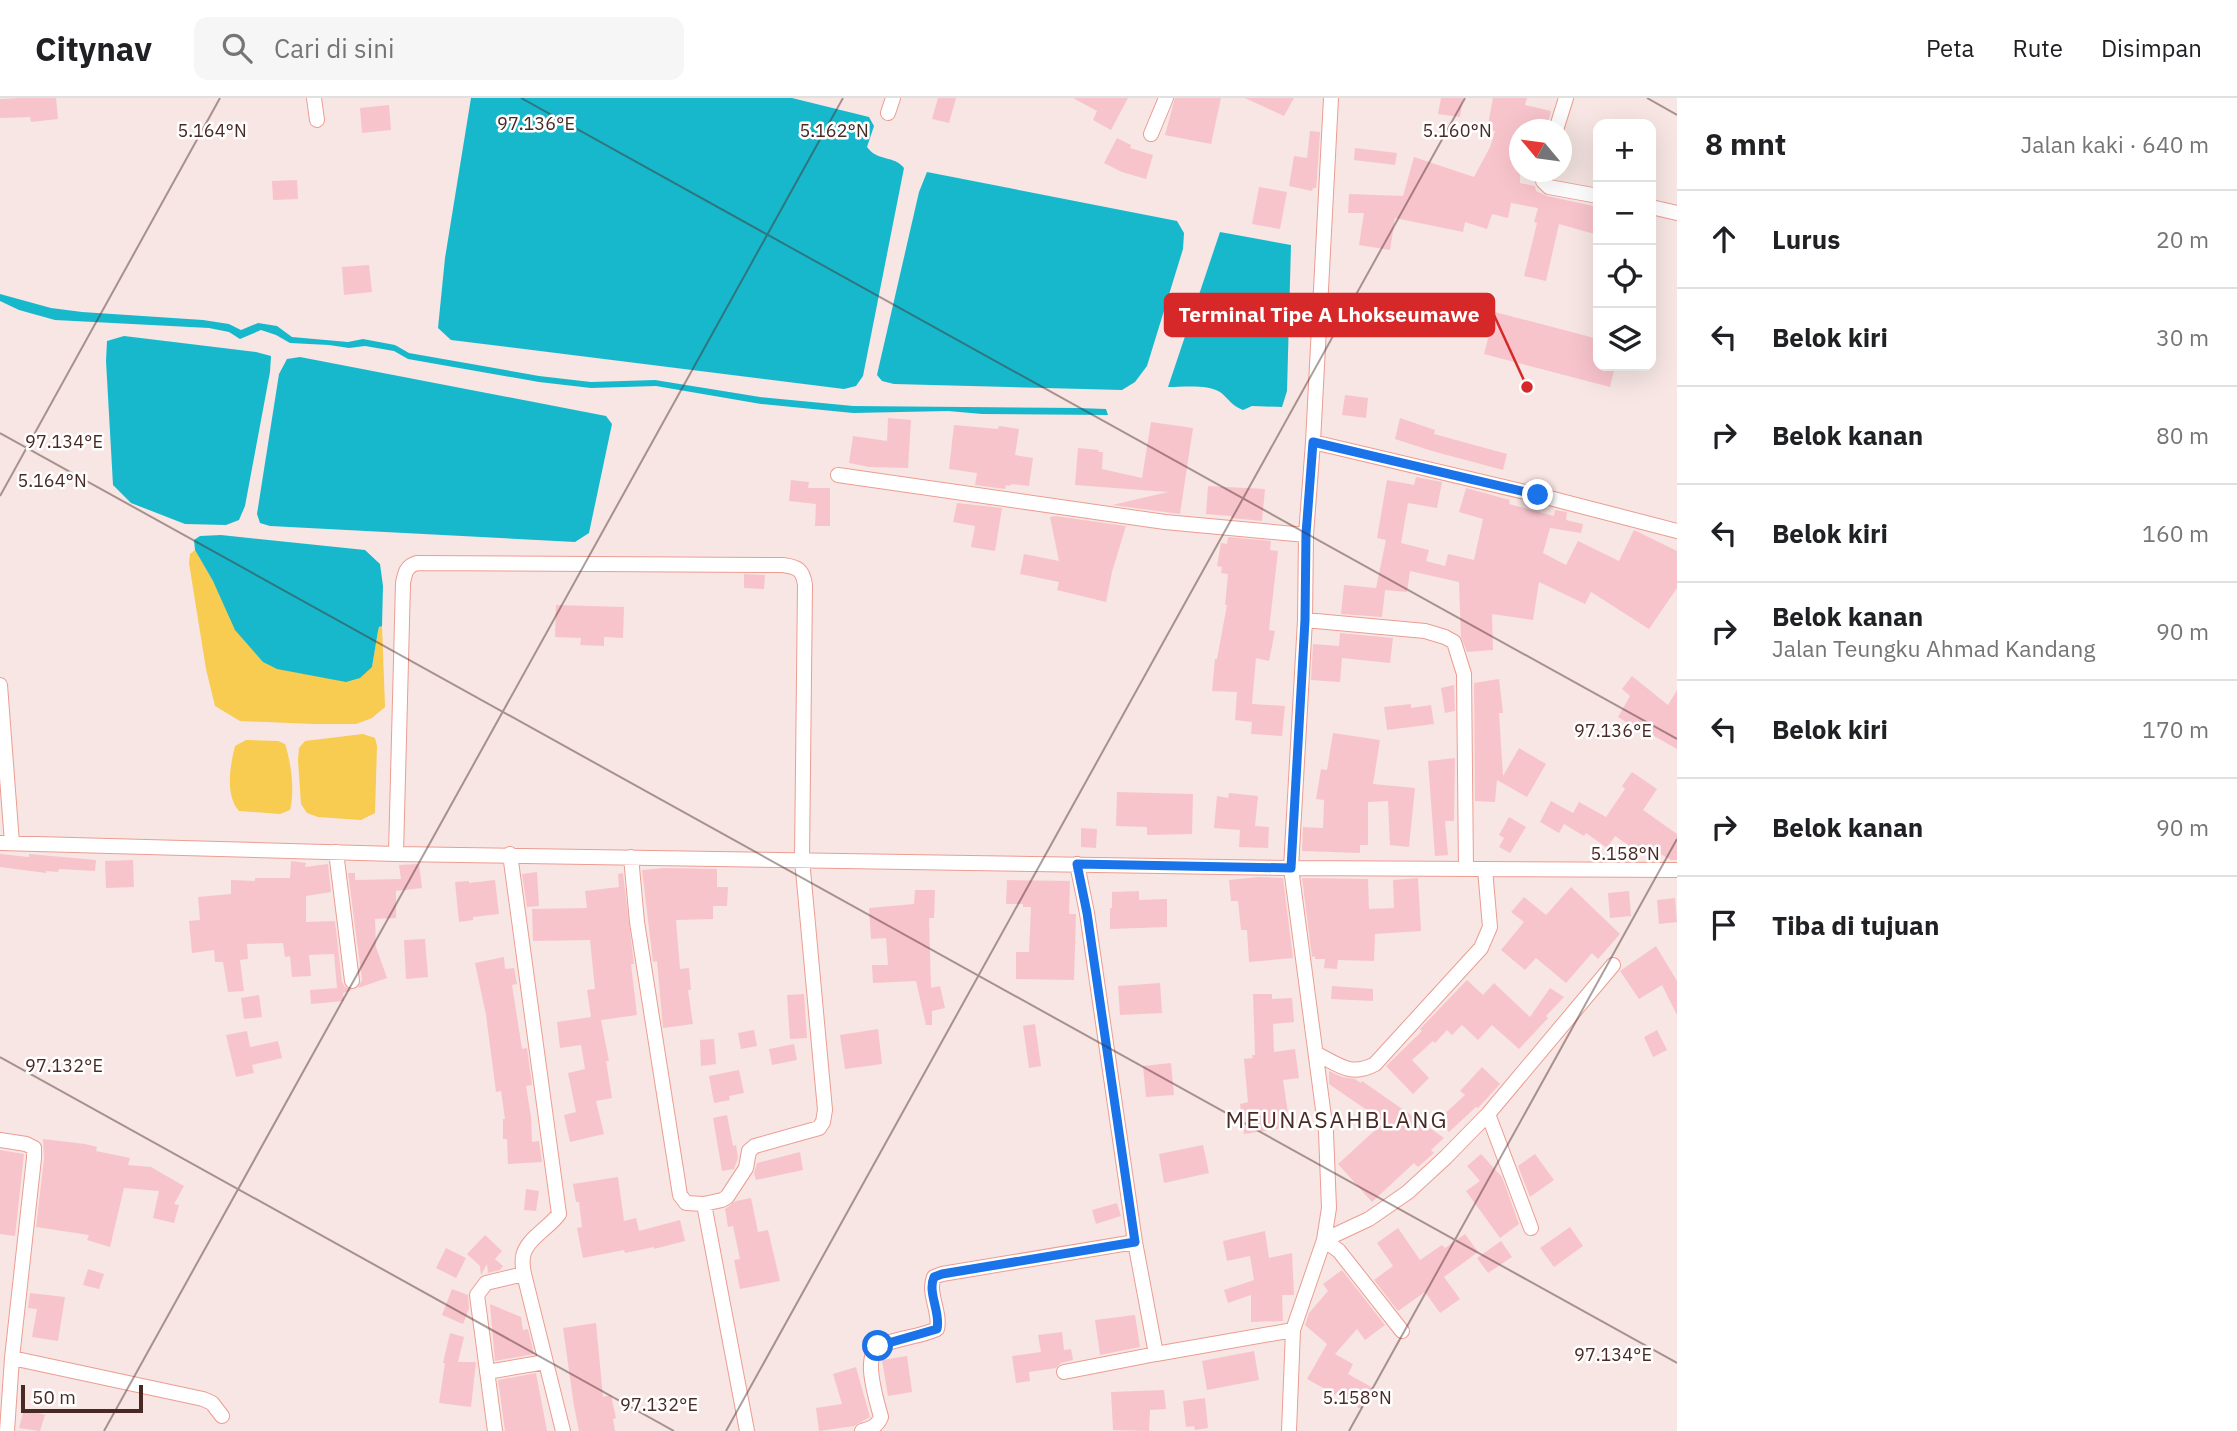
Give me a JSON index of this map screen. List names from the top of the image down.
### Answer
{
  "districts": ["MEUNASAHBLANG"],
  "places": ["Terminal Tipe A Lhokseumawe"],
  "scale_bar": "50 m",
  "north": "top left",
  "page": {
    "header": "Citynav",
    "search": "Cari di sini",
    "nav": ["Peta", "Rute", "Disimpan"],
    "heading": ["8 mnt", "Jalan kaki · 640 m"],
    "map_buttons": ["+", "−"],
    "list": [
      ["Lurus", "20 m"],
      ["Belok kiri", "30 m"],
      ["Belok kanan", "80 m"],
      ["Belok kiri", "160 m"],
      ["Belok kanan", "Jalan Teungku Ahmad Kandang", "90 m"],
      ["Belok kiri", "170 m"],
      ["Belok kanan", "90 m"],
      "Tiba di tujuan"
    ],
    "scale": "50 m"
  },
  "coordinates": [
    "97.136°E",
    "5.164°N",
    "5.162°N",
    "5.160°N",
    "97.134°E",
    "5.158°N",
    "97.132°E"
  ]
}
